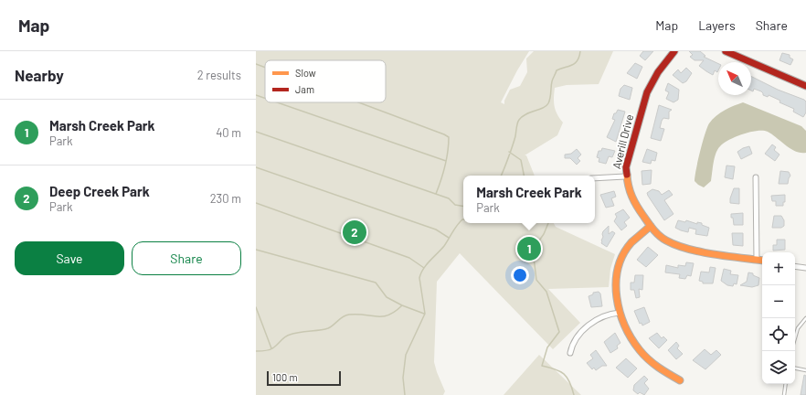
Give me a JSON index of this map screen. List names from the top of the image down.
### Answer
{
  "streets": {
    "street": ["Averill Drive"]
  },
  "legend": ["Slow", "Jam"],
  "scale_bar": "100 m",
  "north": "top left",
  "page": {
    "header": "Map",
    "nav": ["Map", "Layers", "Share"],
    "heading": ["Nearby", "2 results"],
    "list": [
      {
        "mark": "1",
        "name": "Marsh Creek Park",
        "note": "Park",
        "value": "40 m"
      },
      {
        "mark": "2",
        "name": "Deep Creek Park",
        "note": "Park",
        "value": "230 m"
      }
    ],
    "popup": ["Marsh Creek Park", "Park"],
    "pins": ["2", "1"],
    "buttons": ["Save", "Share"],
    "map_buttons": ["+", "−"],
    "scale": "100 m"
  }
}
